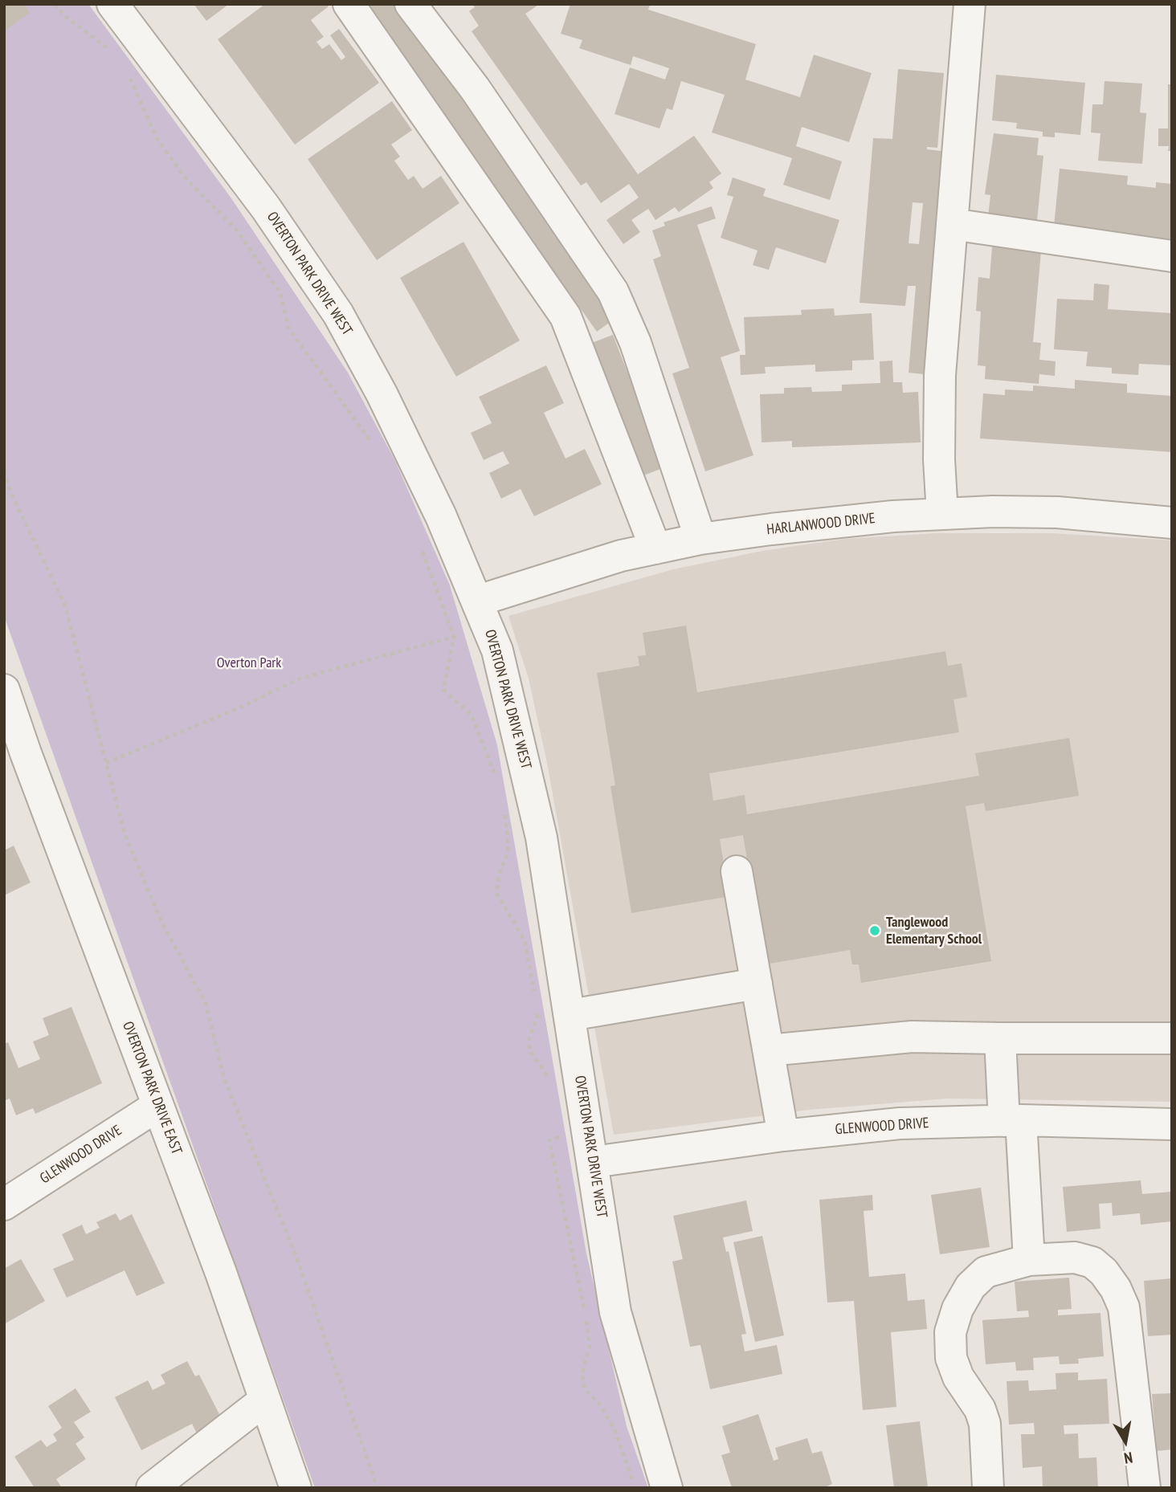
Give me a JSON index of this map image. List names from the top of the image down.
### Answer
{
  "streets": {
    "street": [
      "OVERTON PARK DRIVE WEST",
      "HARLANWOOD DRIVE",
      "OVERTON PARK DRIVE EAST",
      "GLENWOOD DRIVE"
    ]
  },
  "crossings": [
    ["OVERTON PARK DRIVE WEST", "HARLANWOOD DRIVE"],
    ["OVERTON PARK DRIVE WEST", "GLENWOOD DRIVE"],
    ["OVERTON PARK DRIVE EAST", "GLENWOOD DRIVE"]
  ],
  "parks": ["Overton Park"],
  "places": ["Tanglewood Elementary School"],
  "north": "bottom"
}
